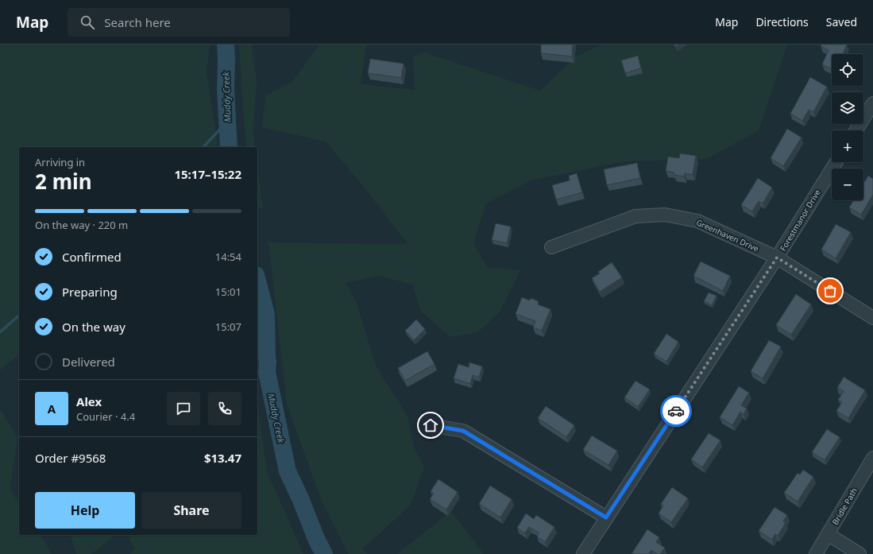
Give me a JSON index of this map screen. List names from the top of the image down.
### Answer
{
  "streets": {
    "street": ["Forestmanor Drive", "Greenhaven Drive", "Bridle Path"]
  },
  "crossings": [
    ["Forestmanor Drive", "Greenhaven Drive"]
  ],
  "water": ["Muddy Creek"],
  "page": {
    "header": "Map",
    "search": "Search here",
    "nav": ["Map", "Directions", "Saved"],
    "map_buttons": ["+", "−"],
    "heading": ["2 min", "Arriving in", "15:17–15:22"],
    "panel": [
      "Alex",
      "Courier · 4.4",
      "Order #9568",
      "$13.47"
    ],
    "bar": "On the way · 220 m",
    "list": [
      ["Confirmed", "14:54"],
      ["Preparing", "15:01"],
      ["On the way", "15:07"],
      "Delivered"
    ],
    "round": "A",
    "buttons": ["Help", "Share"]
  }
}
